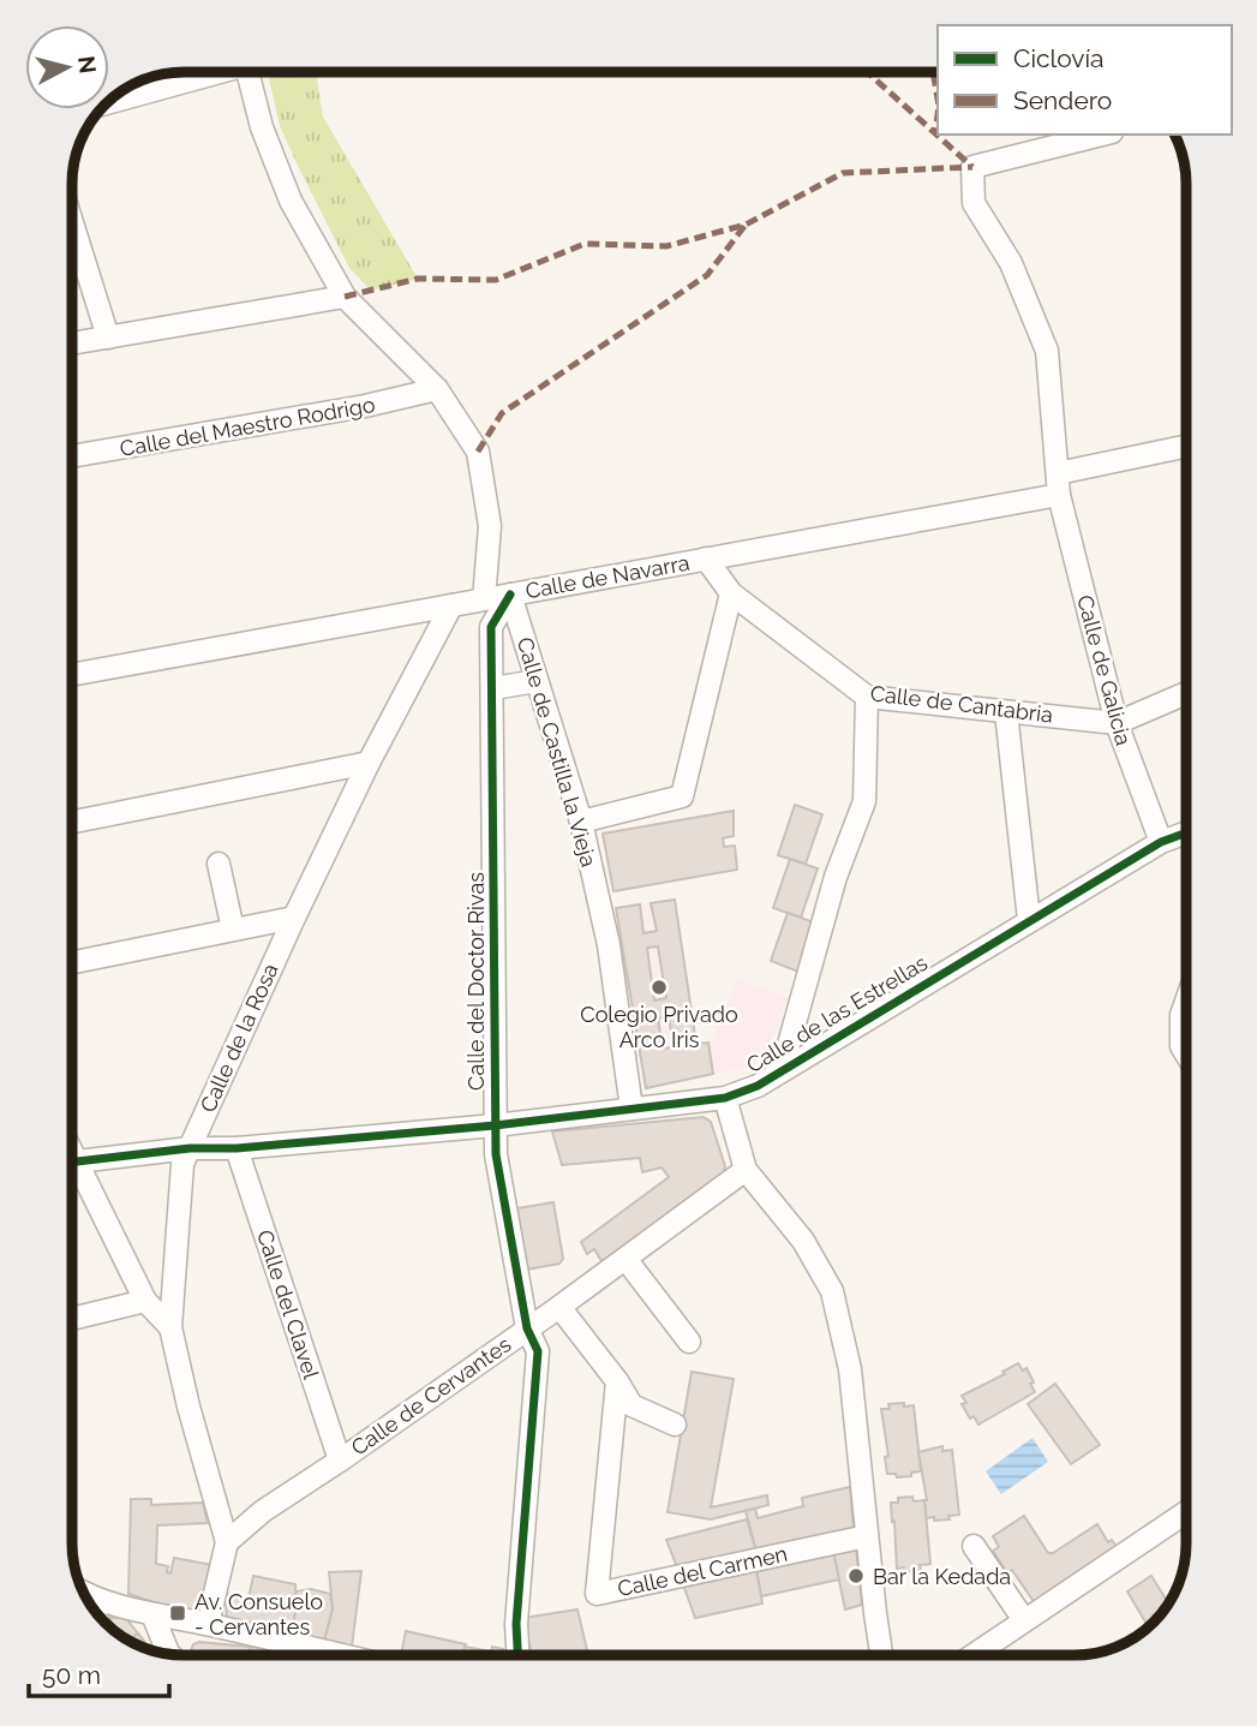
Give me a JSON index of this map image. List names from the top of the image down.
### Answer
{
  "streets": {
    "street": [
      "Calle del Maestro Rodrigo",
      "Calle de Navarra",
      "Calle de Galicia",
      "Calle de Cantabria",
      "Calle de Castilla la Vieja",
      "Calle del Doctor Rivas",
      "Calle de las Estrellas",
      "Calle de la Rosa",
      "Calle del Clavel",
      "Calle de Cervantes",
      "Calle del Carmen"
    ]
  },
  "crossings": [
    ["Calle de Navarra", "Calle de Galicia"],
    ["Calle de Navarra", "Calle de Cantabria"],
    ["Calle de Navarra", "Calle de Castilla la Vieja"],
    ["Calle de Navarra", "Calle del Doctor Rivas"],
    ["Calle de Navarra", "Calle de la Rosa"],
    ["Calle de Galicia", "Calle de Cantabria"],
    ["Calle de Galicia", "Calle de las Estrellas"],
    ["Calle de Castilla la Vieja", "Calle del Doctor Rivas"],
    ["Calle de Castilla la Vieja", "Calle de las Estrellas"],
    ["Calle del Doctor Rivas", "Calle de las Estrellas"],
    ["Calle del Doctor Rivas", "Calle de Cervantes"],
    ["Calle de las Estrellas", "Calle de la Rosa"],
    ["Calle de las Estrellas", "Calle del Clavel"],
    ["Calle del Clavel", "Calle de Cervantes"]
  ],
  "places": {
    "other": ["Colegio Privado Arco Iris", "Bar la Kedada"],
    "transit": ["Av. Consuelo - Cervantes"]
  },
  "legend": ["Ciclovía", "Sendero"],
  "scale_bar": "50 m",
  "north": "right"
}
